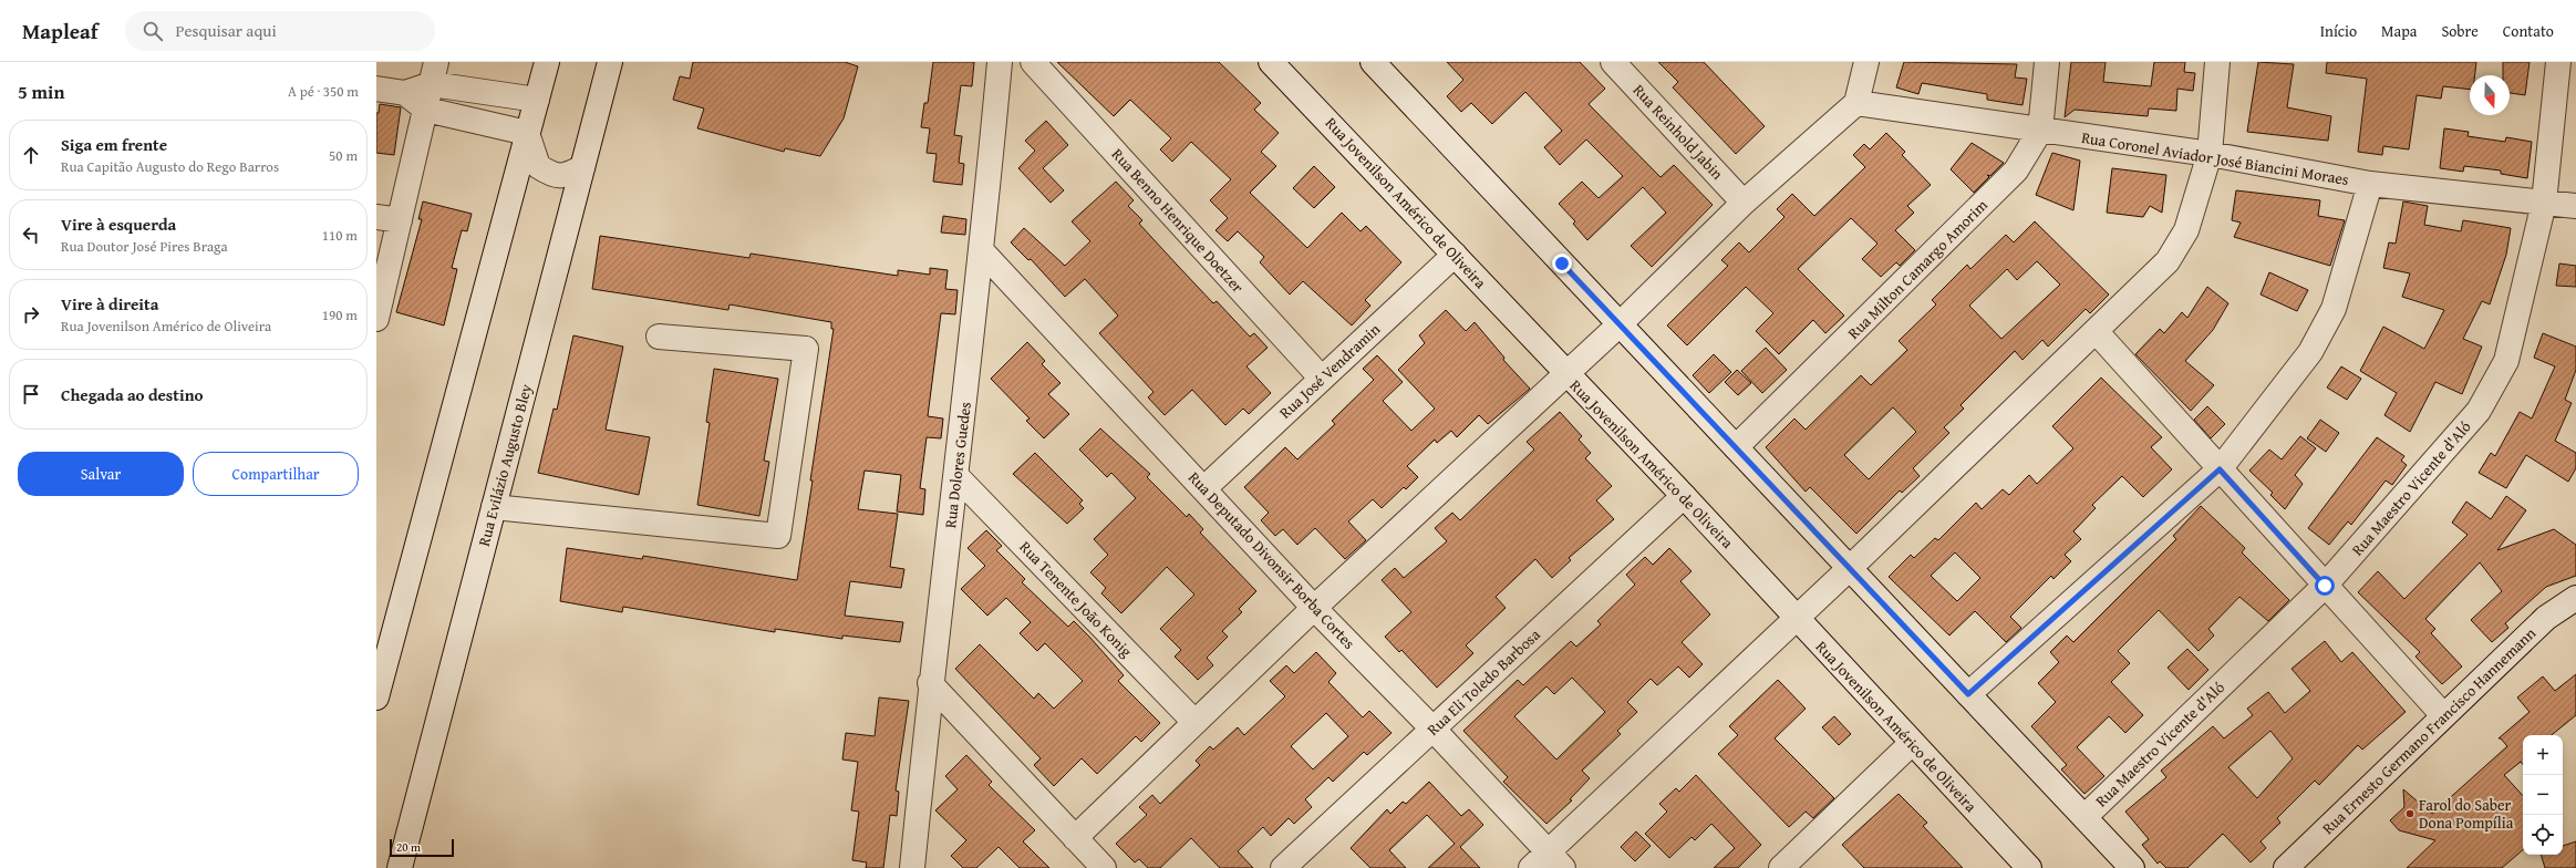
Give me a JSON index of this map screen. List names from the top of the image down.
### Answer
{
  "streets": {
    "street": [
      "Rua Reinhold Jabin",
      "Rua Coronel Aviador José Biancini Moraes",
      "Rua Jovenilson Américo de Oliveira",
      "Rua Benno Henrique Doetzer",
      "Rua Milton Camargo Amorim",
      "Rua José Vendramin",
      "Rua Evilázio Augusto Bley",
      "Rua Dolores Guedes",
      "Rua Maestro Vicente d'Aló",
      "Rua Deputado Divonsir Borba Cortes",
      "Rua Tenente João Konig",
      "Rua Eli Toledo Barbosa",
      "Rua Ernesto Germano Francisco Hannemann"
    ]
  },
  "crossings": [
    ["Rua Coronel Aviador José Biancini Moraes", "Rua Milton Camargo Amorim"],
    ["Rua Coronel Aviador José Biancini Moraes", "Rua Maestro Vicente d'Aló"],
    ["Rua Jovenilson Américo de Oliveira", "Rua José Vendramin"],
    ["Rua Jovenilson Américo de Oliveira", "Rua Eli Toledo Barbosa"],
    ["Rua Benno Henrique Doetzer", "Rua José Vendramin"],
    ["Rua José Vendramin", "Rua Deputado Divonsir Borba Cortes"],
    ["Rua Dolores Guedes", "Rua Deputado Divonsir Borba Cortes"],
    ["Rua Dolores Guedes", "Rua Tenente João Konig"],
    ["Rua Deputado Divonsir Borba Cortes", "Rua Eli Toledo Barbosa"]
  ],
  "places": ["Farol do Saber Dona Pompília"],
  "scale_bar": "20 m",
  "north": "bottom",
  "page": {
    "header": "Mapleaf",
    "search": "Pesquisar aqui",
    "nav": [
      "Início",
      "Mapa",
      "Sobre",
      "Contato"
    ],
    "heading": ["5 min", "A pé · 350 m"],
    "list": [
      ["Siga em frente", "Rua Capitão Augusto do Rego Barros", "50 m"],
      ["Vire à esquerda", "Rua Doutor José Pires Braga", "110 m"],
      ["Vire à direita", "Rua Jovenilson Américo de Oliveira", "190 m"],
      "Chegada ao destino"
    ],
    "buttons": ["Salvar", "Compartilhar"],
    "map_buttons": ["+", "−"],
    "scale": "20 m"
  }
}
